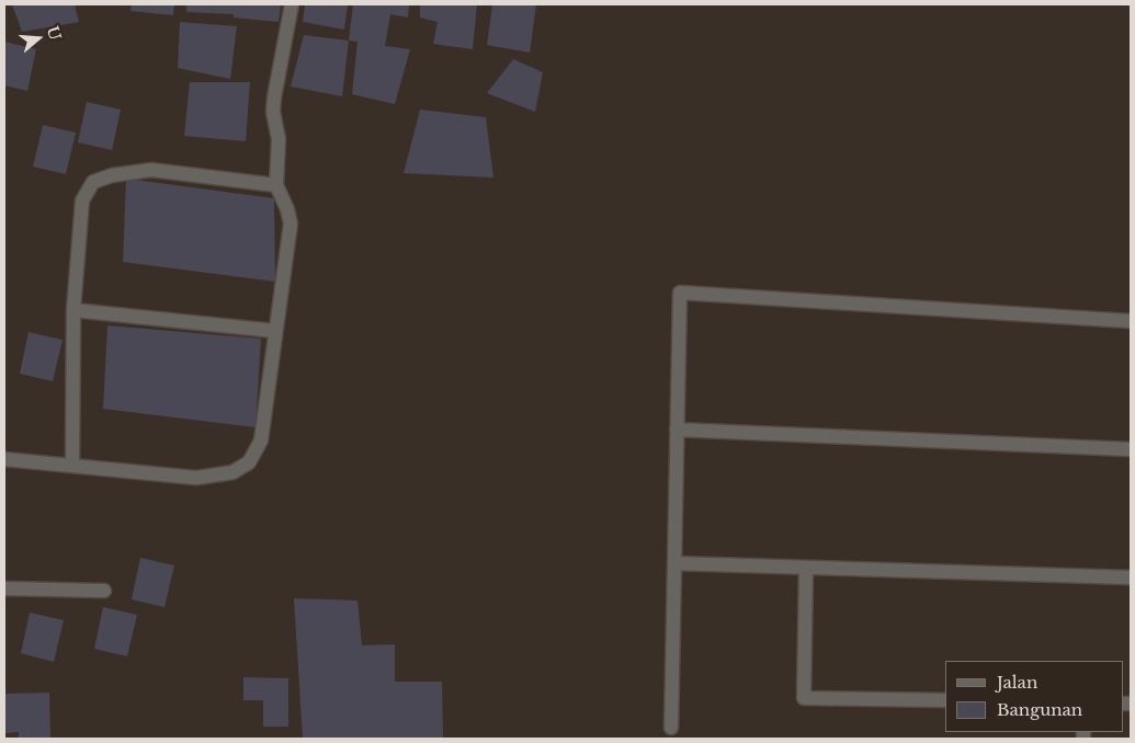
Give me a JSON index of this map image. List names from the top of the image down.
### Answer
{
  "legend": ["Jalan", "Bangunan"],
  "north": "right"
}
